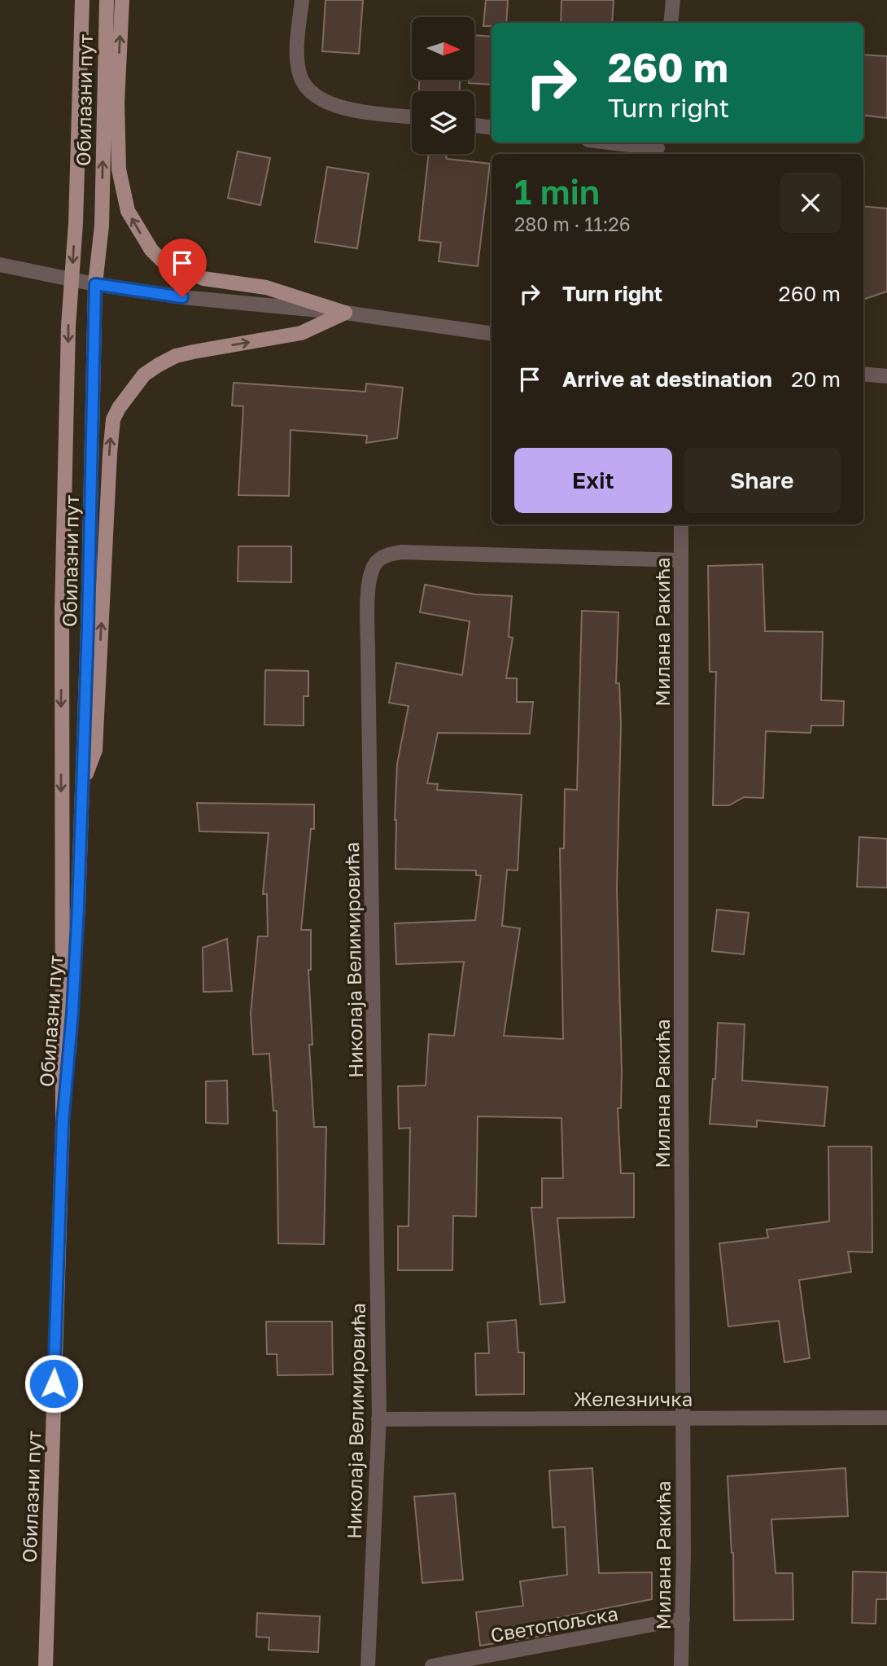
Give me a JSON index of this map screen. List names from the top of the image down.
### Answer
{
  "streets": {
    "main road": ["Обилазни пут"],
    "street": [
      "Милана Ракића",
      "Николаја Велимировића",
      "Железничка",
      "Светопољска"
    ]
  },
  "crossings": [
    ["Милана Ракића", "Николаја Велимировића"],
    ["Милана Ракића", "Железничка"],
    ["Милана Ракића", "Светопољска"],
    ["Николаја Велимировића", "Железничка"]
  ],
  "north": "right",
  "page": {
    "turn": ["260 m", "Turn right"],
    "heading": ["1 min", "280 m · 11:26"],
    "list": [
      {
        "name": "Turn right",
        "value": "260 m"
      },
      {
        "name": "Arrive at destination",
        "value": "20 m"
      }
    ],
    "buttons": ["Exit", "Share"]
  }
}
